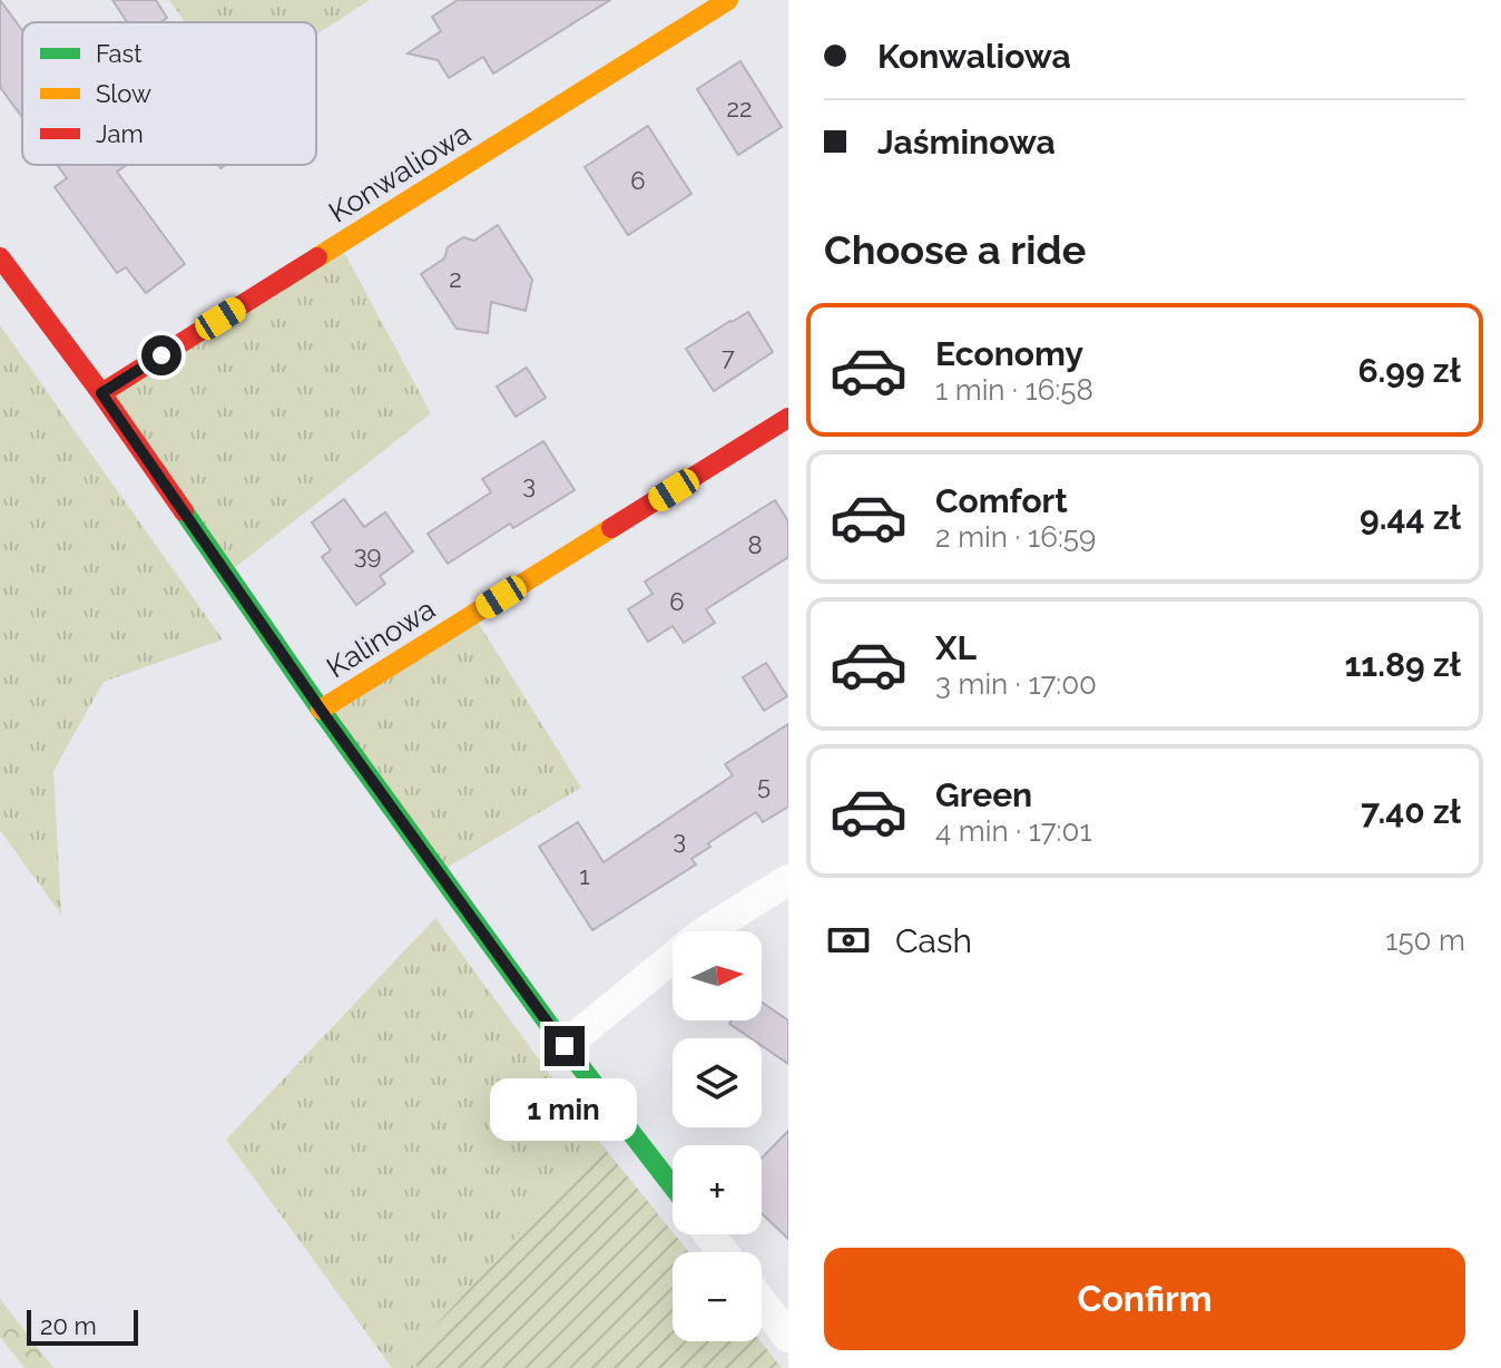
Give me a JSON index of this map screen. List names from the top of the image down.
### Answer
{
  "streets": {
    "street": ["Konwaliowa", "Kalinowa"]
  },
  "house_numbers": [
    "22",
    "6",
    "2",
    "7",
    "3",
    "8",
    "39",
    "6",
    "5",
    "3",
    "1"
  ],
  "legend": ["Fast", "Slow", "Jam"],
  "scale_bar": "20 m",
  "north": "right",
  "page": {
    "banner": ["Konwaliowa", "Jaśminowa"],
    "heading": "Choose a ride",
    "list": [
      {
        "name": "Economy",
        "note": "1 min · 16:58",
        "value": "6.99 zł"
      },
      {
        "name": "Comfort",
        "note": "2 min · 16:59",
        "value": "9.44 zł"
      },
      {
        "name": "XL",
        "note": "3 min · 17:00",
        "value": "11.89 zł"
      },
      {
        "name": "Green",
        "note": "4 min · 17:01",
        "value": "7.40 zł"
      }
    ],
    "pay": ["Cash", "150 m"],
    "map_buttons": ["+", "−"],
    "bubble": "1 min",
    "buttons": "Confirm",
    "scale": "20 m"
  }
}
